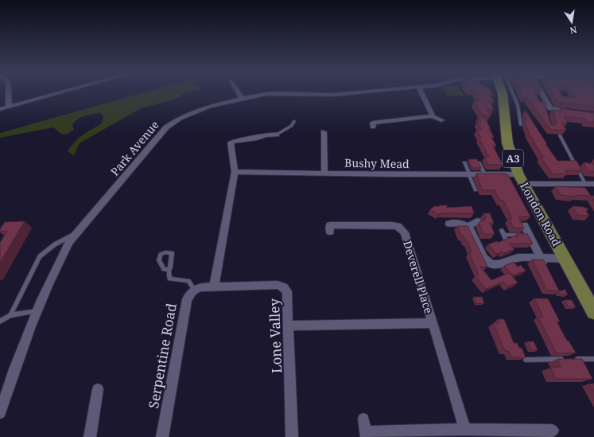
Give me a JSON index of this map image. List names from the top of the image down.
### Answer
{
  "streets": {
    "main road": ["A3", "London Road"],
    "street": [
      "Park Avenue",
      "Bushy Mead",
      "Deverell Place",
      "Lone Valley",
      "Serpentine Road"
    ]
  },
  "crossings": [
    ["Bushy Mead", "London Road"],
    ["Deverell Place", "Lone Valley"],
    ["Lone Valley", "Serpentine Road"]
  ],
  "north": "bottom"
}
